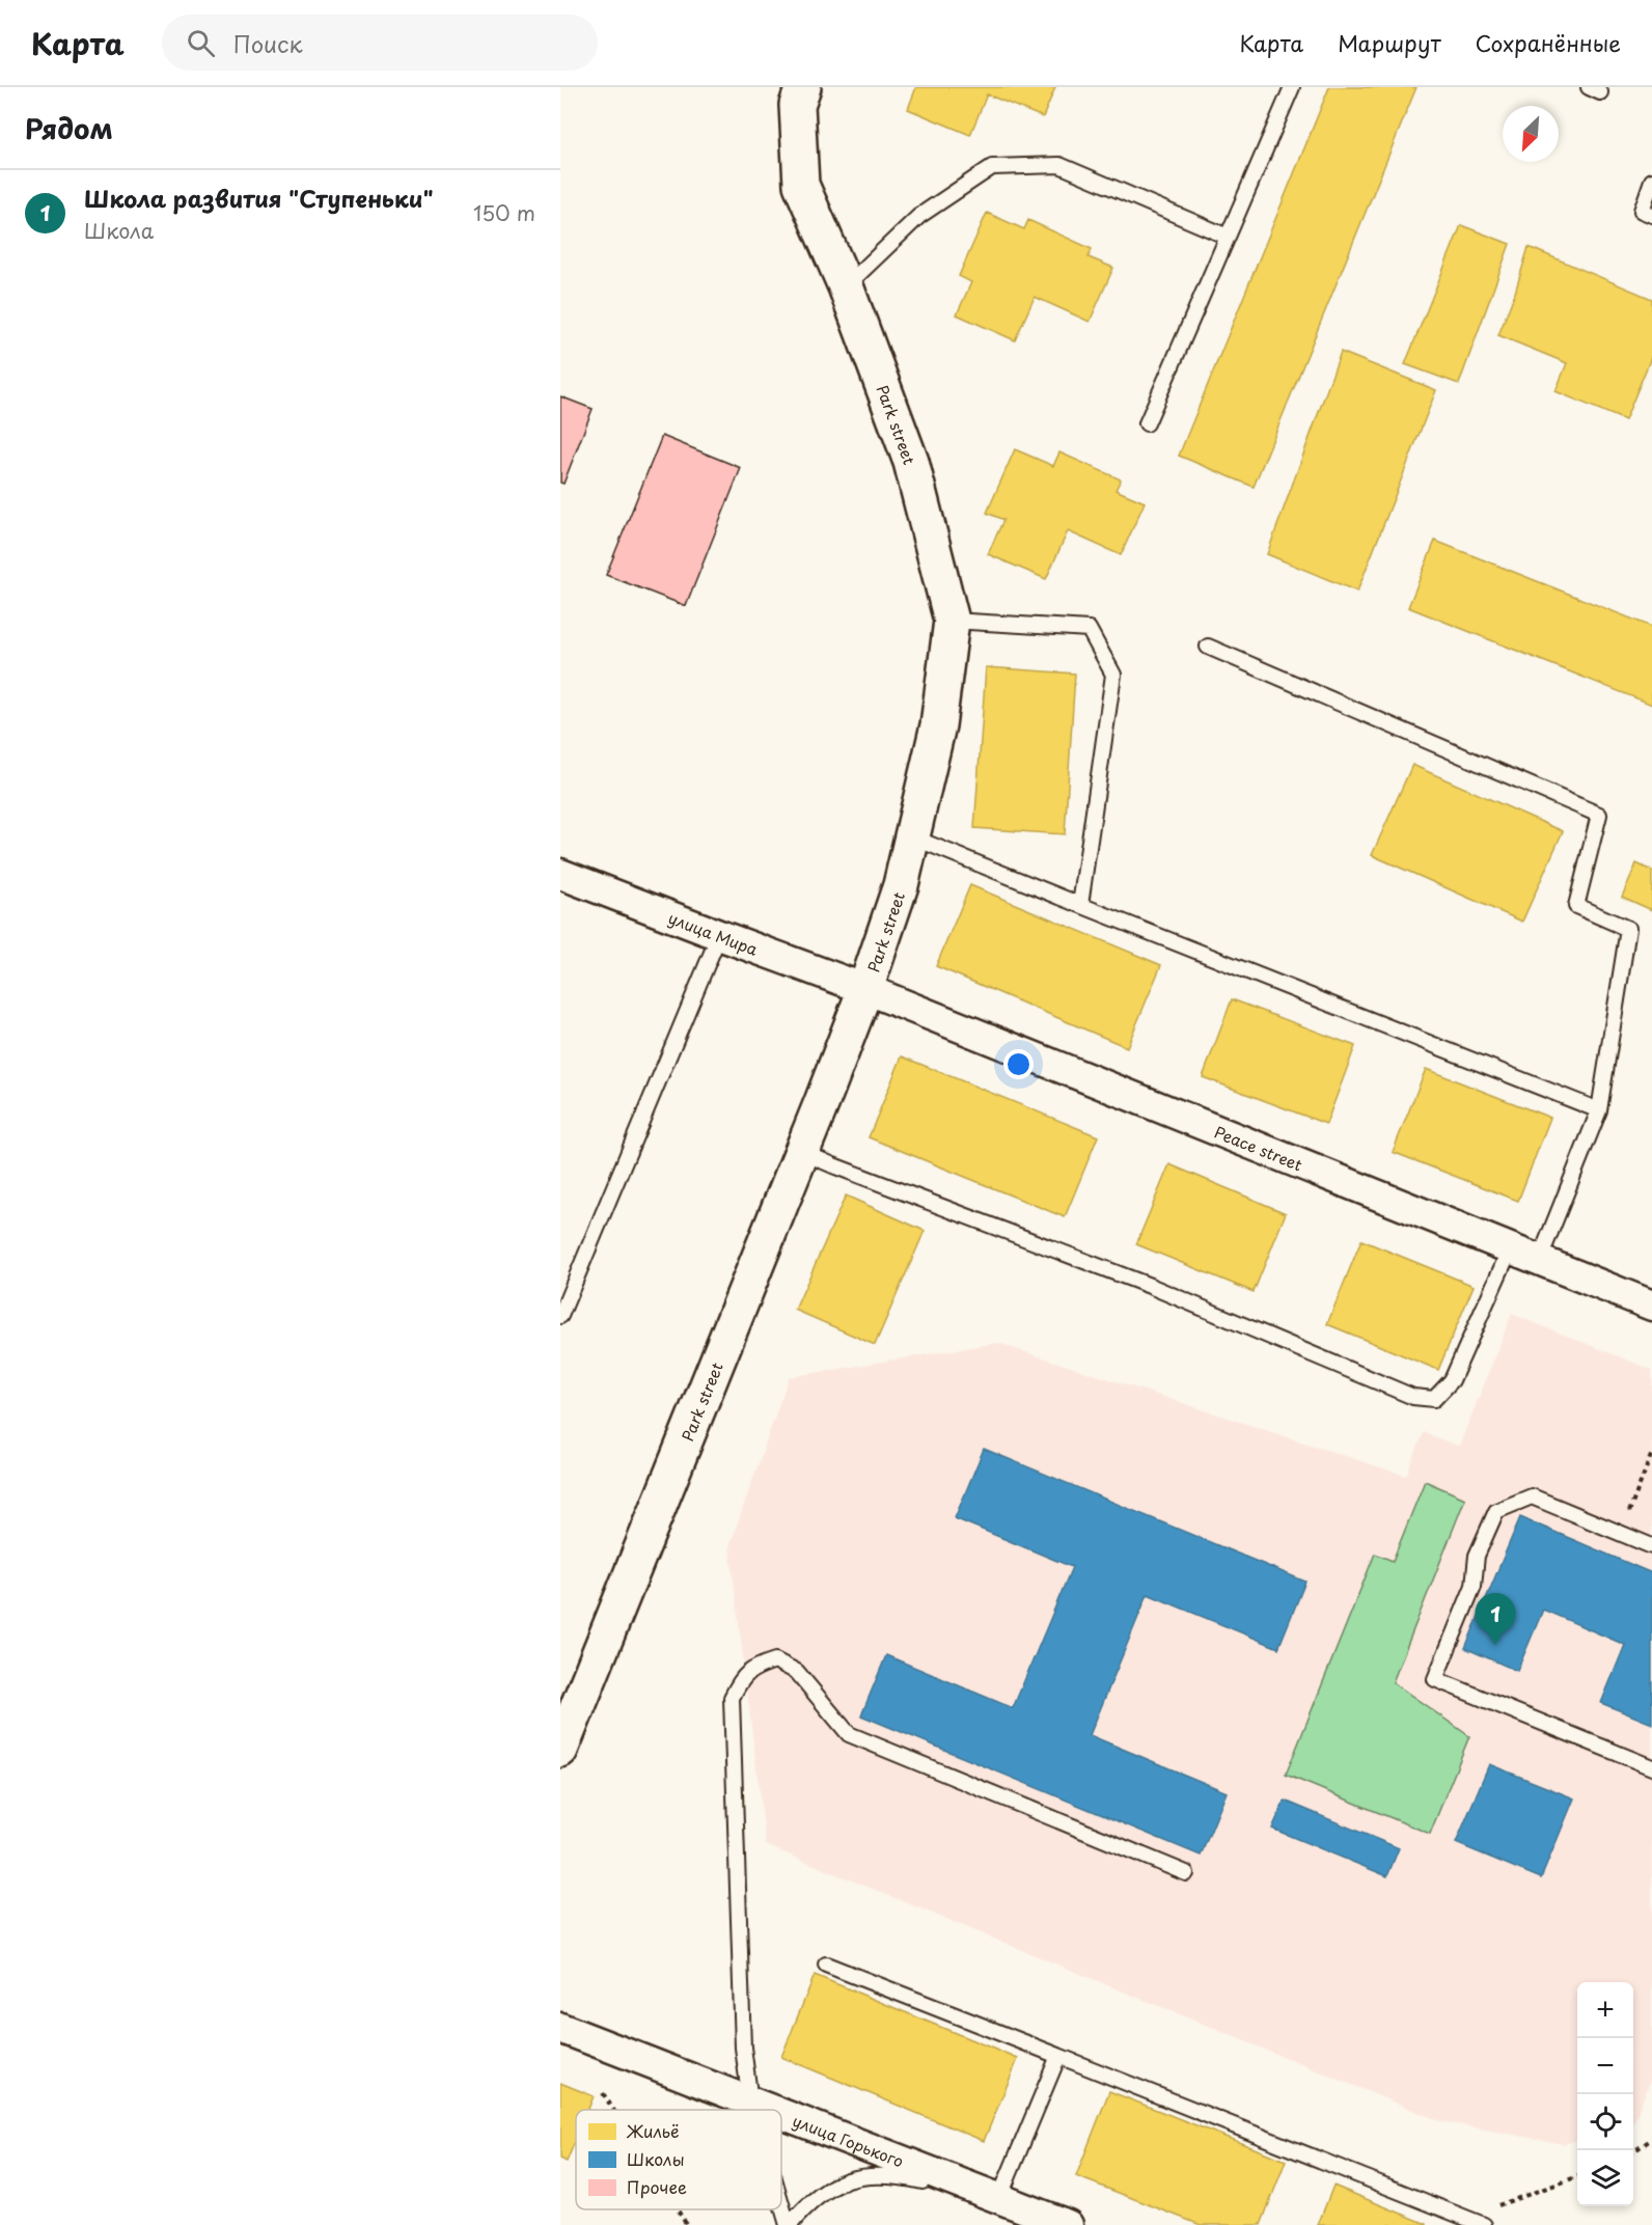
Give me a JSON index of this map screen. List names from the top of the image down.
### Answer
{
  "streets": {
    "street": [
      "Park street",
      "улица Мира",
      "Peace street",
      "улица Горького"
    ]
  },
  "crossings": [
    ["Park street", "улица Мира"],
    ["Park street", "Peace street"],
    ["улица Мира", "Peace street"]
  ],
  "legend": ["Жильё", "Школы", "Прочее"],
  "north": "bottom left",
  "page": {
    "header": "Карта",
    "search": "Поиск",
    "nav": ["Карта", "Маршрут", "Сохранённые"],
    "heading": "Рядом",
    "list": [
      {
        "mark": "1",
        "name": "Школа развития \"Ступеньки\"",
        "note": "Школа",
        "value": "150 m"
      }
    ],
    "pins": "1",
    "map_buttons": ["+", "−"]
  }
}
